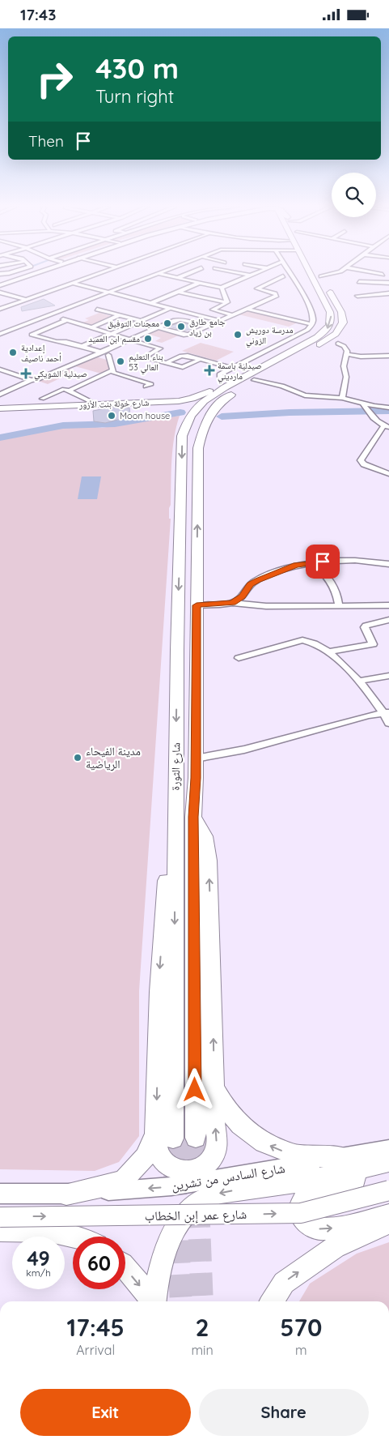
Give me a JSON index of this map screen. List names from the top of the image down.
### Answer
{
  "streets": {
    "main road": [
      "شارع خولة بنت الأزور",
      "شارع الثورة",
      "شارع السادس من تشرين",
      "شارع عمر إبن الخطاب"
    ]
  },
  "one_way": ["شارع السادس من تشرين"],
  "places": {
    "other": [
      "معجنات التوفيق",
      "جامع طارق بن زياد",
      "مدرسة دوريش الزوني",
      "مقسم ابن العميد",
      "إعدادية أحمد ناصيف",
      "بناء التعليم العالي 53",
      "Moon house",
      "مدينة الفيحاء الرياضية"
    ],
    "health": ["صيدلية باسمة مارديني", "صيدلية الشويكي"]
  },
  "page": {
    "status": "17:43",
    "turn": ["430 m", "Turn right"],
    "then": "Then",
    "speed": "49 km/h",
    "limit": "60",
    "eta": [
      "17:45",
      "Arrival",
      "2",
      "min",
      "570",
      "m"
    ],
    "buttons": ["Exit", "Share"]
  }
}
